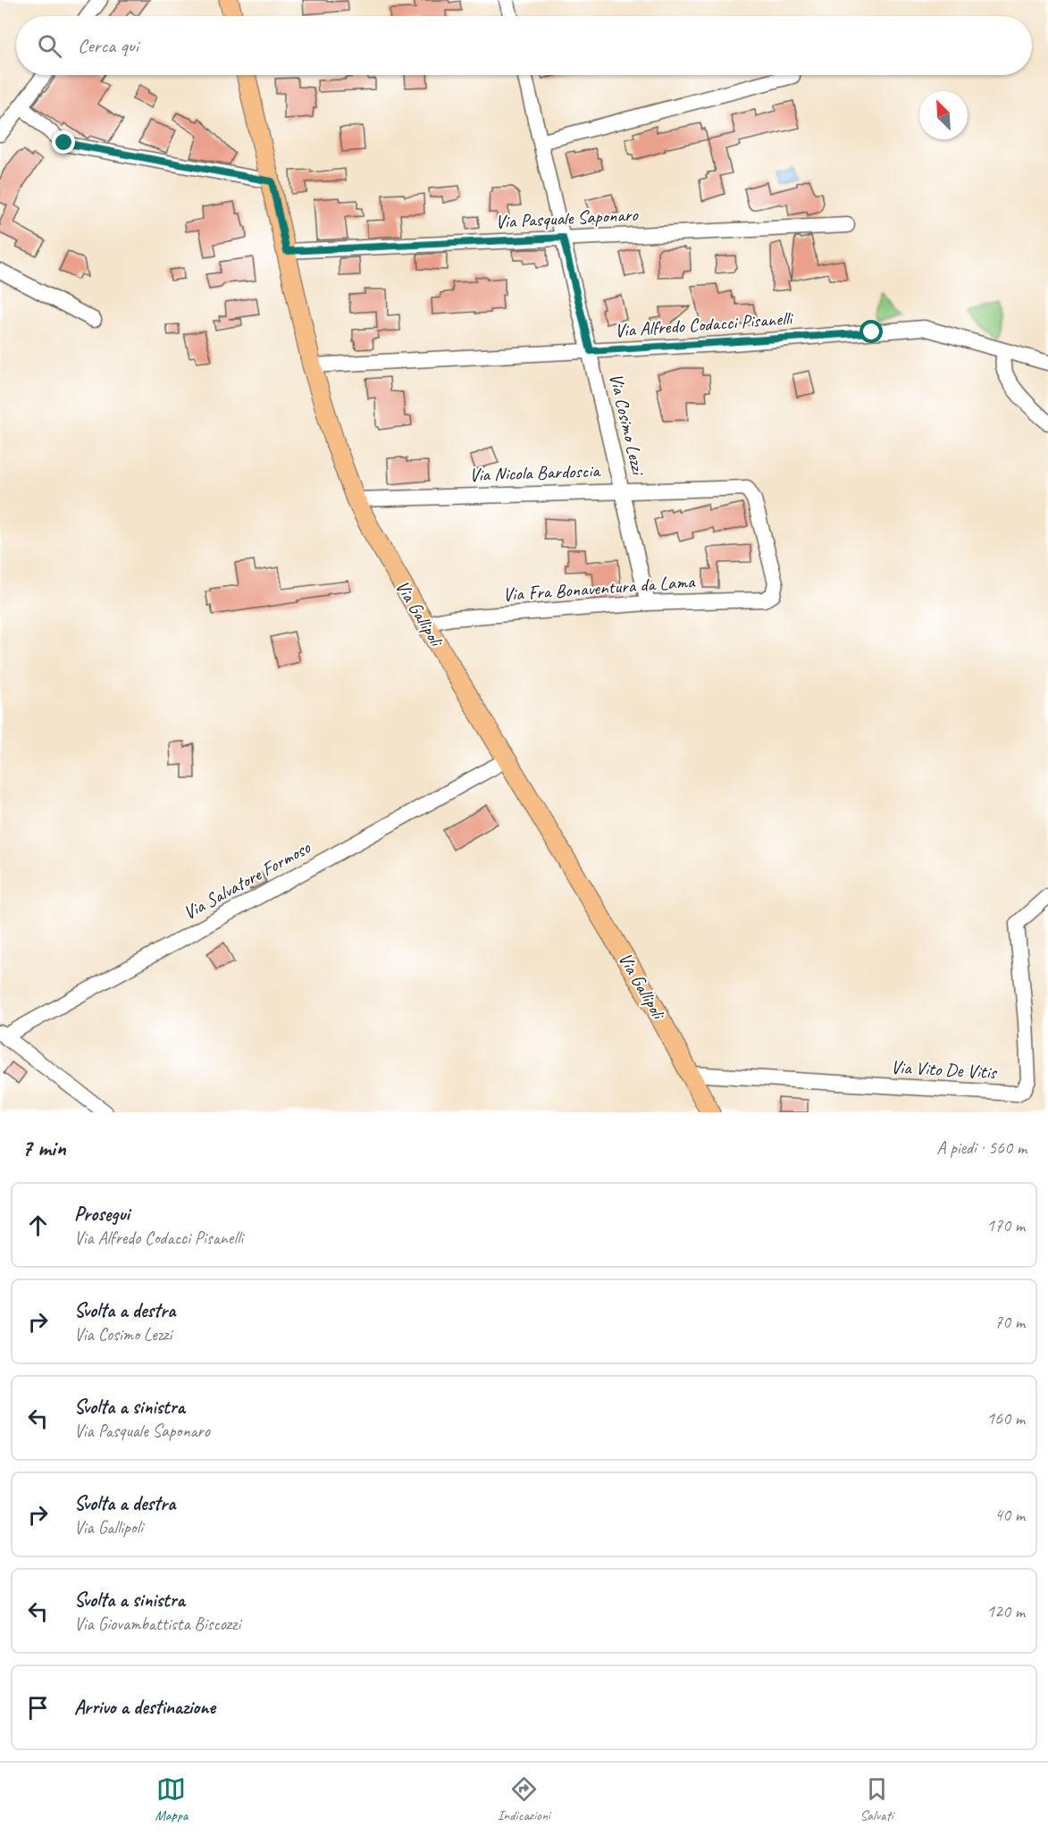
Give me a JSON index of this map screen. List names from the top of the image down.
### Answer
{
  "streets": {
    "main road": ["Via Gallipoli"],
    "street": [
      "Via Pasquale Saponaro",
      "Via Alfredo Codacci Pisanelli",
      "Via Cosimo Lezzi",
      "Via Nicola Bardoscia",
      "Via Fra Bonaventura da Lama",
      "Via Salvatore Formoso",
      "Via Vito De Vitis"
    ]
  },
  "crossings": [
    ["Via Pasquale Saponaro", "Via Cosimo Lezzi"],
    ["Via Pasquale Saponaro", "Via Gallipoli"],
    ["Via Alfredo Codacci Pisanelli", "Via Cosimo Lezzi"],
    ["Via Alfredo Codacci Pisanelli", "Via Gallipoli"],
    ["Via Cosimo Lezzi", "Via Nicola Bardoscia"],
    ["Via Cosimo Lezzi", "Via Fra Bonaventura da Lama"],
    ["Via Nicola Bardoscia", "Via Fra Bonaventura da Lama"],
    ["Via Nicola Bardoscia", "Via Gallipoli"],
    ["Via Fra Bonaventura da Lama", "Via Gallipoli"],
    ["Via Gallipoli", "Via Salvatore Formoso"],
    ["Via Gallipoli", "Via Vito De Vitis"]
  ],
  "north": "top left",
  "page": {
    "search": "Cerca qui",
    "heading": ["7 min", "A piedi · 560 m"],
    "list": [
      ["Prosegui", "Via Alfredo Codacci Pisanelli", "170 m"],
      ["Svolta a destra", "Via Cosimo Lezzi", "70 m"],
      ["Svolta a sinistra", "Via Pasquale Saponaro", "160 m"],
      ["Svolta a destra", "Via Gallipoli", "40 m"],
      ["Svolta a sinistra", "Via Giovambattista Biscozzi", "120 m"],
      "Arrivo a destinazione"
    ],
    "nav": ["Mappa", "Indicazioni", "Salvati"]
  }
}
